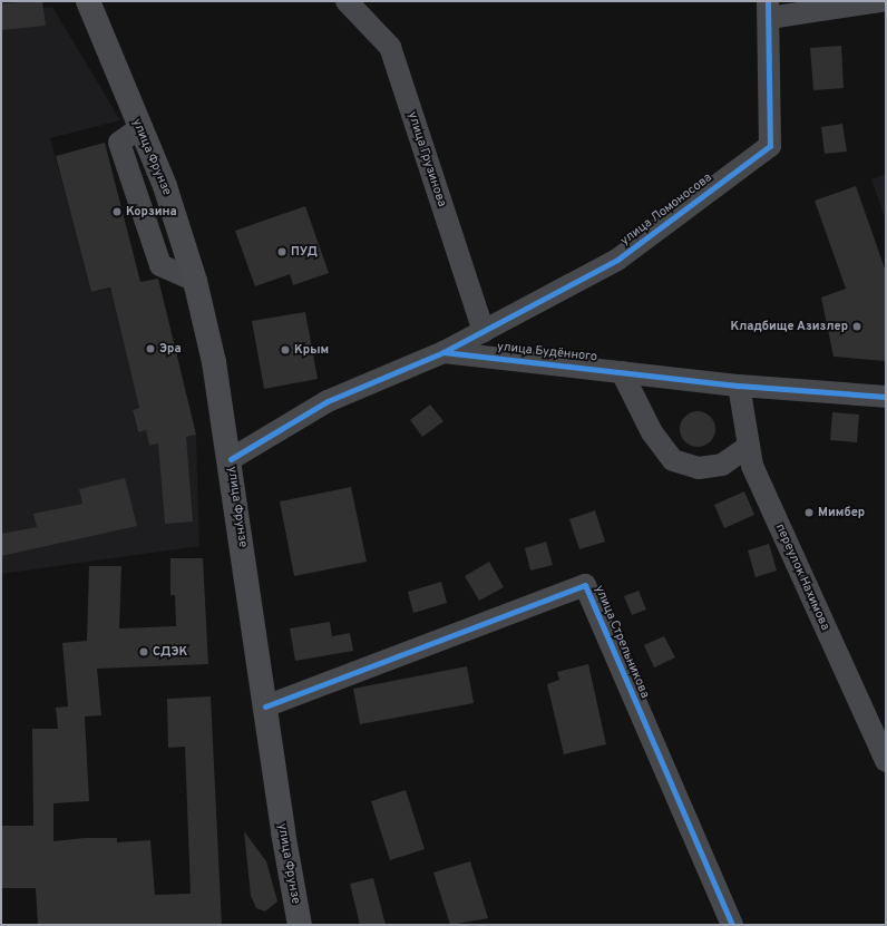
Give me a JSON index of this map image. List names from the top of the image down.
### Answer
{
  "streets": {
    "main road": ["улица Фрунзе"],
    "street": [
      "улица Грузинова",
      "улица Ломоносова",
      "улица Будённого",
      "переулок Нахимова",
      "улица Стрельникова"
    ]
  },
  "crossings": [
    ["улица Фрунзе", "улица Будённого"],
    ["улица Фрунзе", "улица Стрельникова"],
    ["улица Грузинова", "улица Ломоносова"],
    ["улица Ломоносова", "улица Будённого"],
    ["улица Будённого", "переулок Нахимова"]
  ],
  "places": [
    "Корзина",
    "ПУД",
    "Кладбище Азизлер",
    "Эра",
    "Крым",
    "Мимбер",
    "СДЭК"
  ]
}
